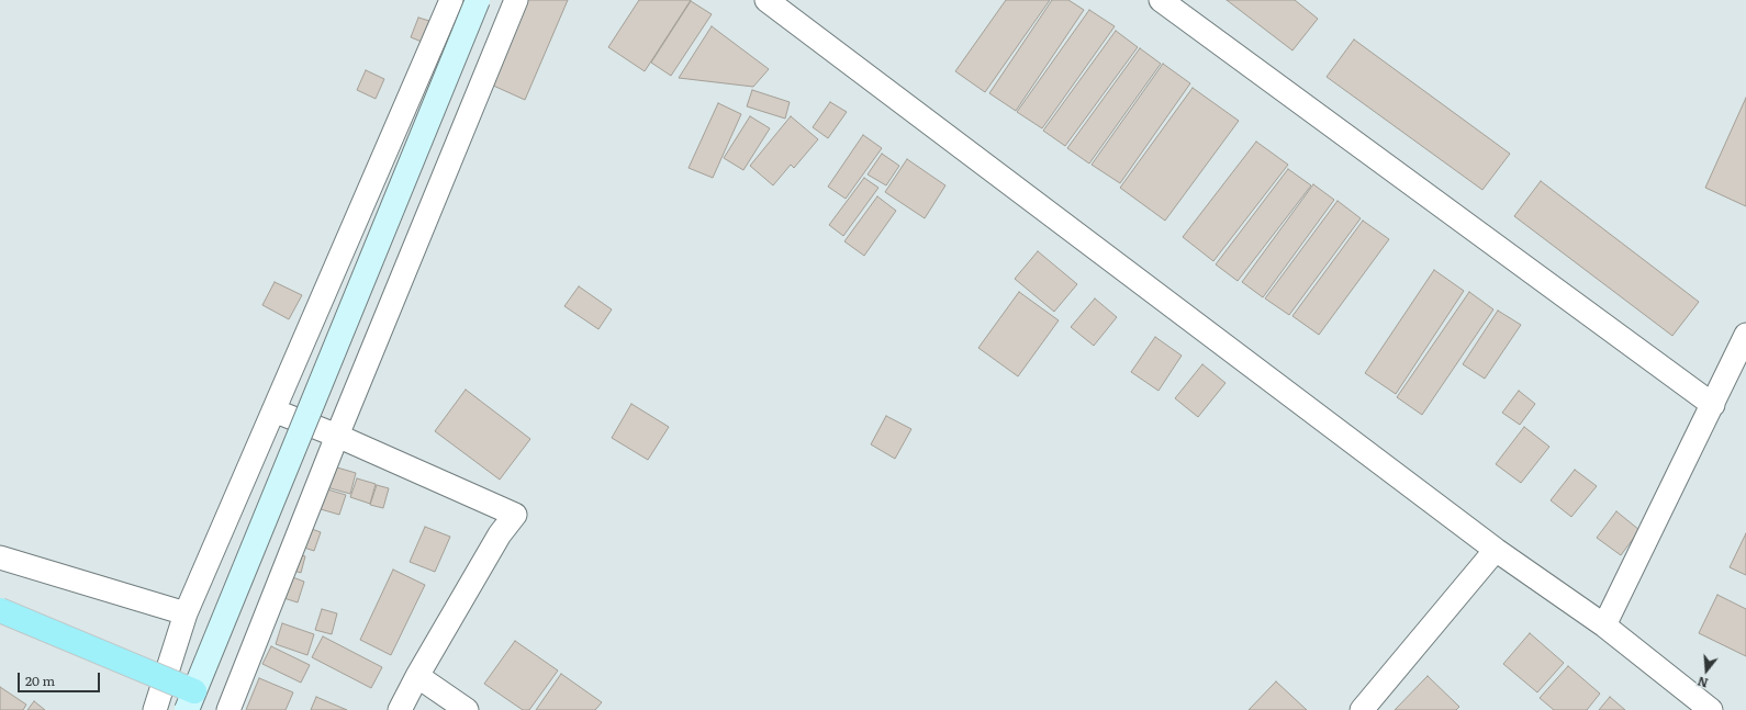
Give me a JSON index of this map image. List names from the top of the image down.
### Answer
{
  "scale_bar": "20 m",
  "north": "bottom"
}
